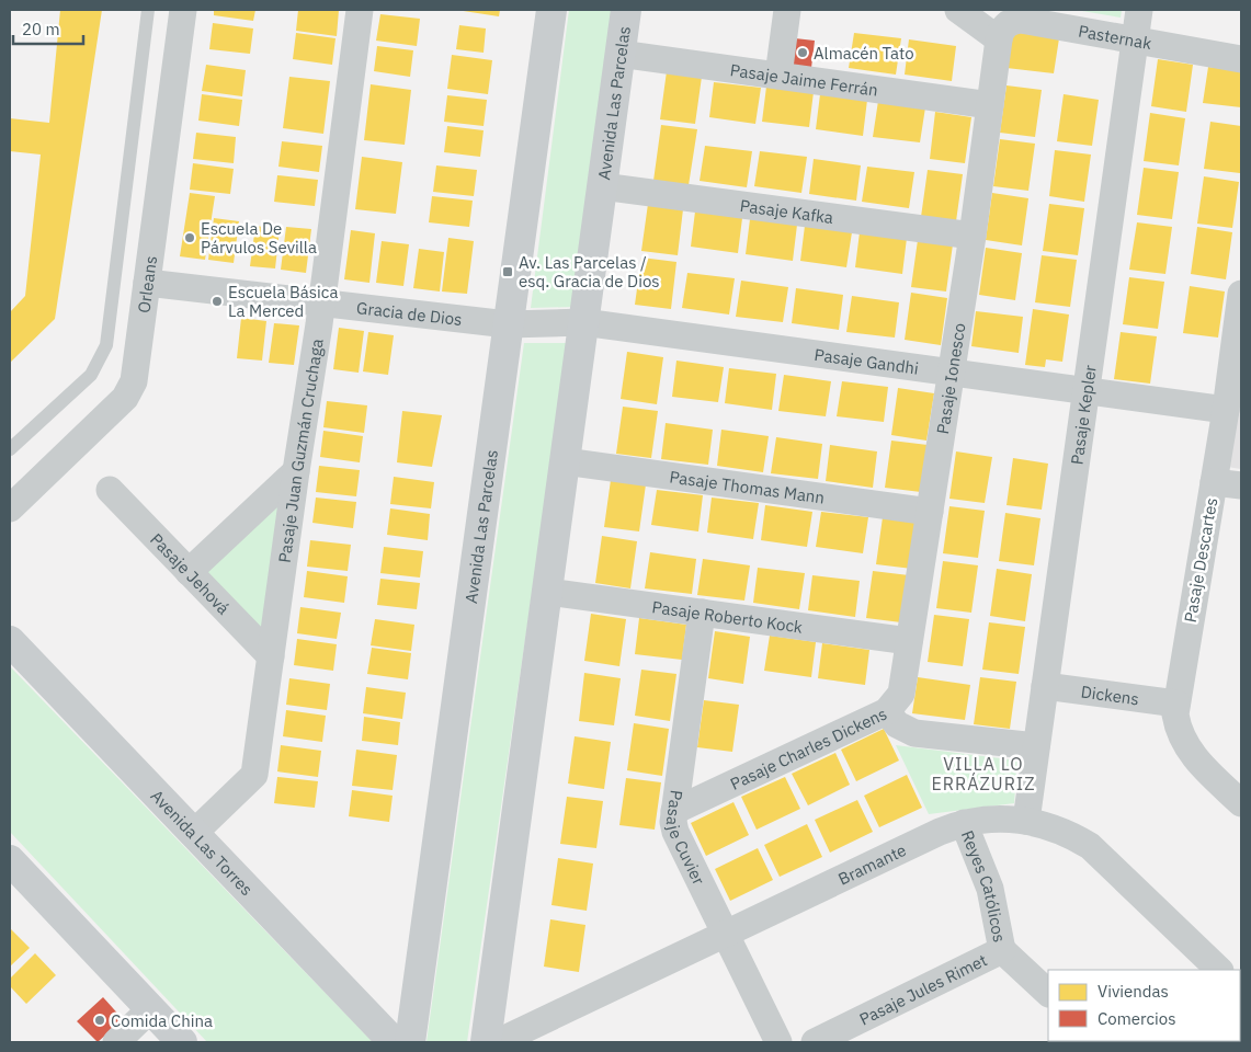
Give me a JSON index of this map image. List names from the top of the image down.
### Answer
{
  "streets": {
    "street": [
      "Pasternak",
      "Pasaje Jaime Ferrán",
      "Avenida Las Parcelas",
      "Pasaje Kafka",
      "Orleans",
      "Gracia de Dios",
      "Pasaje Gandhi",
      "Pasaje Ionesco",
      "Pasaje Kepler",
      "Pasaje Juan Guzmán Cruchaga",
      "Pasaje Thomas Mann",
      "Pasaje Descartes",
      "Pasaje Jehová",
      "Pasaje Roberto Kock",
      "Dickens",
      "Pasaje Charles Dickens",
      "Pasaje Cuvier",
      "Avenida Las Torres",
      "Bramante",
      "Reyes Católicos",
      "Pasaje Jules Rimet"
    ]
  },
  "crossings": [
    ["Pasternak", "Pasaje Ionesco"],
    ["Pasternak", "Pasaje Kepler"],
    ["Pasaje Jaime Ferrán", "Avenida Las Parcelas"],
    ["Pasaje Jaime Ferrán", "Pasaje Ionesco"],
    ["Avenida Las Parcelas", "Pasaje Kafka"],
    ["Avenida Las Parcelas", "Gracia de Dios"],
    ["Avenida Las Parcelas", "Pasaje Gandhi"],
    ["Avenida Las Parcelas", "Pasaje Thomas Mann"],
    ["Avenida Las Parcelas", "Pasaje Roberto Kock"],
    ["Pasaje Kafka", "Pasaje Ionesco"],
    ["Orleans", "Gracia de Dios"],
    ["Gracia de Dios", "Pasaje Gandhi"],
    ["Gracia de Dios", "Pasaje Juan Guzmán Cruchaga"],
    ["Pasaje Gandhi", "Pasaje Ionesco"],
    ["Pasaje Gandhi", "Pasaje Kepler"],
    ["Pasaje Gandhi", "Pasaje Descartes"],
    ["Pasaje Ionesco", "Pasaje Thomas Mann"],
    ["Pasaje Ionesco", "Pasaje Roberto Kock"],
    ["Pasaje Ionesco", "Pasaje Charles Dickens"],
    ["Pasaje Kepler", "Dickens"],
    ["Pasaje Kepler", "Pasaje Charles Dickens"],
    ["Pasaje Kepler", "Bramante"],
    ["Pasaje Juan Guzmán Cruchaga", "Pasaje Jehová"],
    ["Pasaje Juan Guzmán Cruchaga", "Avenida Las Torres"],
    ["Pasaje Descartes", "Dickens"],
    ["Pasaje Roberto Kock", "Pasaje Cuvier"],
    ["Pasaje Charles Dickens", "Pasaje Cuvier"],
    ["Pasaje Cuvier", "Bramante"],
    ["Bramante", "Reyes Católicos"],
    ["Reyes Católicos", "Pasaje Jules Rimet"]
  ],
  "districts": ["VILLA LO ERRÁZURIZ"],
  "places": {
    "other": [
      "Almacén Tato",
      "Escuela De Párvulos Sevilla",
      "Escuela Básica La Merced",
      "Comida China"
    ],
    "transit": ["Av. Las Parcelas / esq. Gracia de Dios"]
  },
  "legend": ["Viviendas", "Comercios"],
  "scale_bar": "20 m"
}
